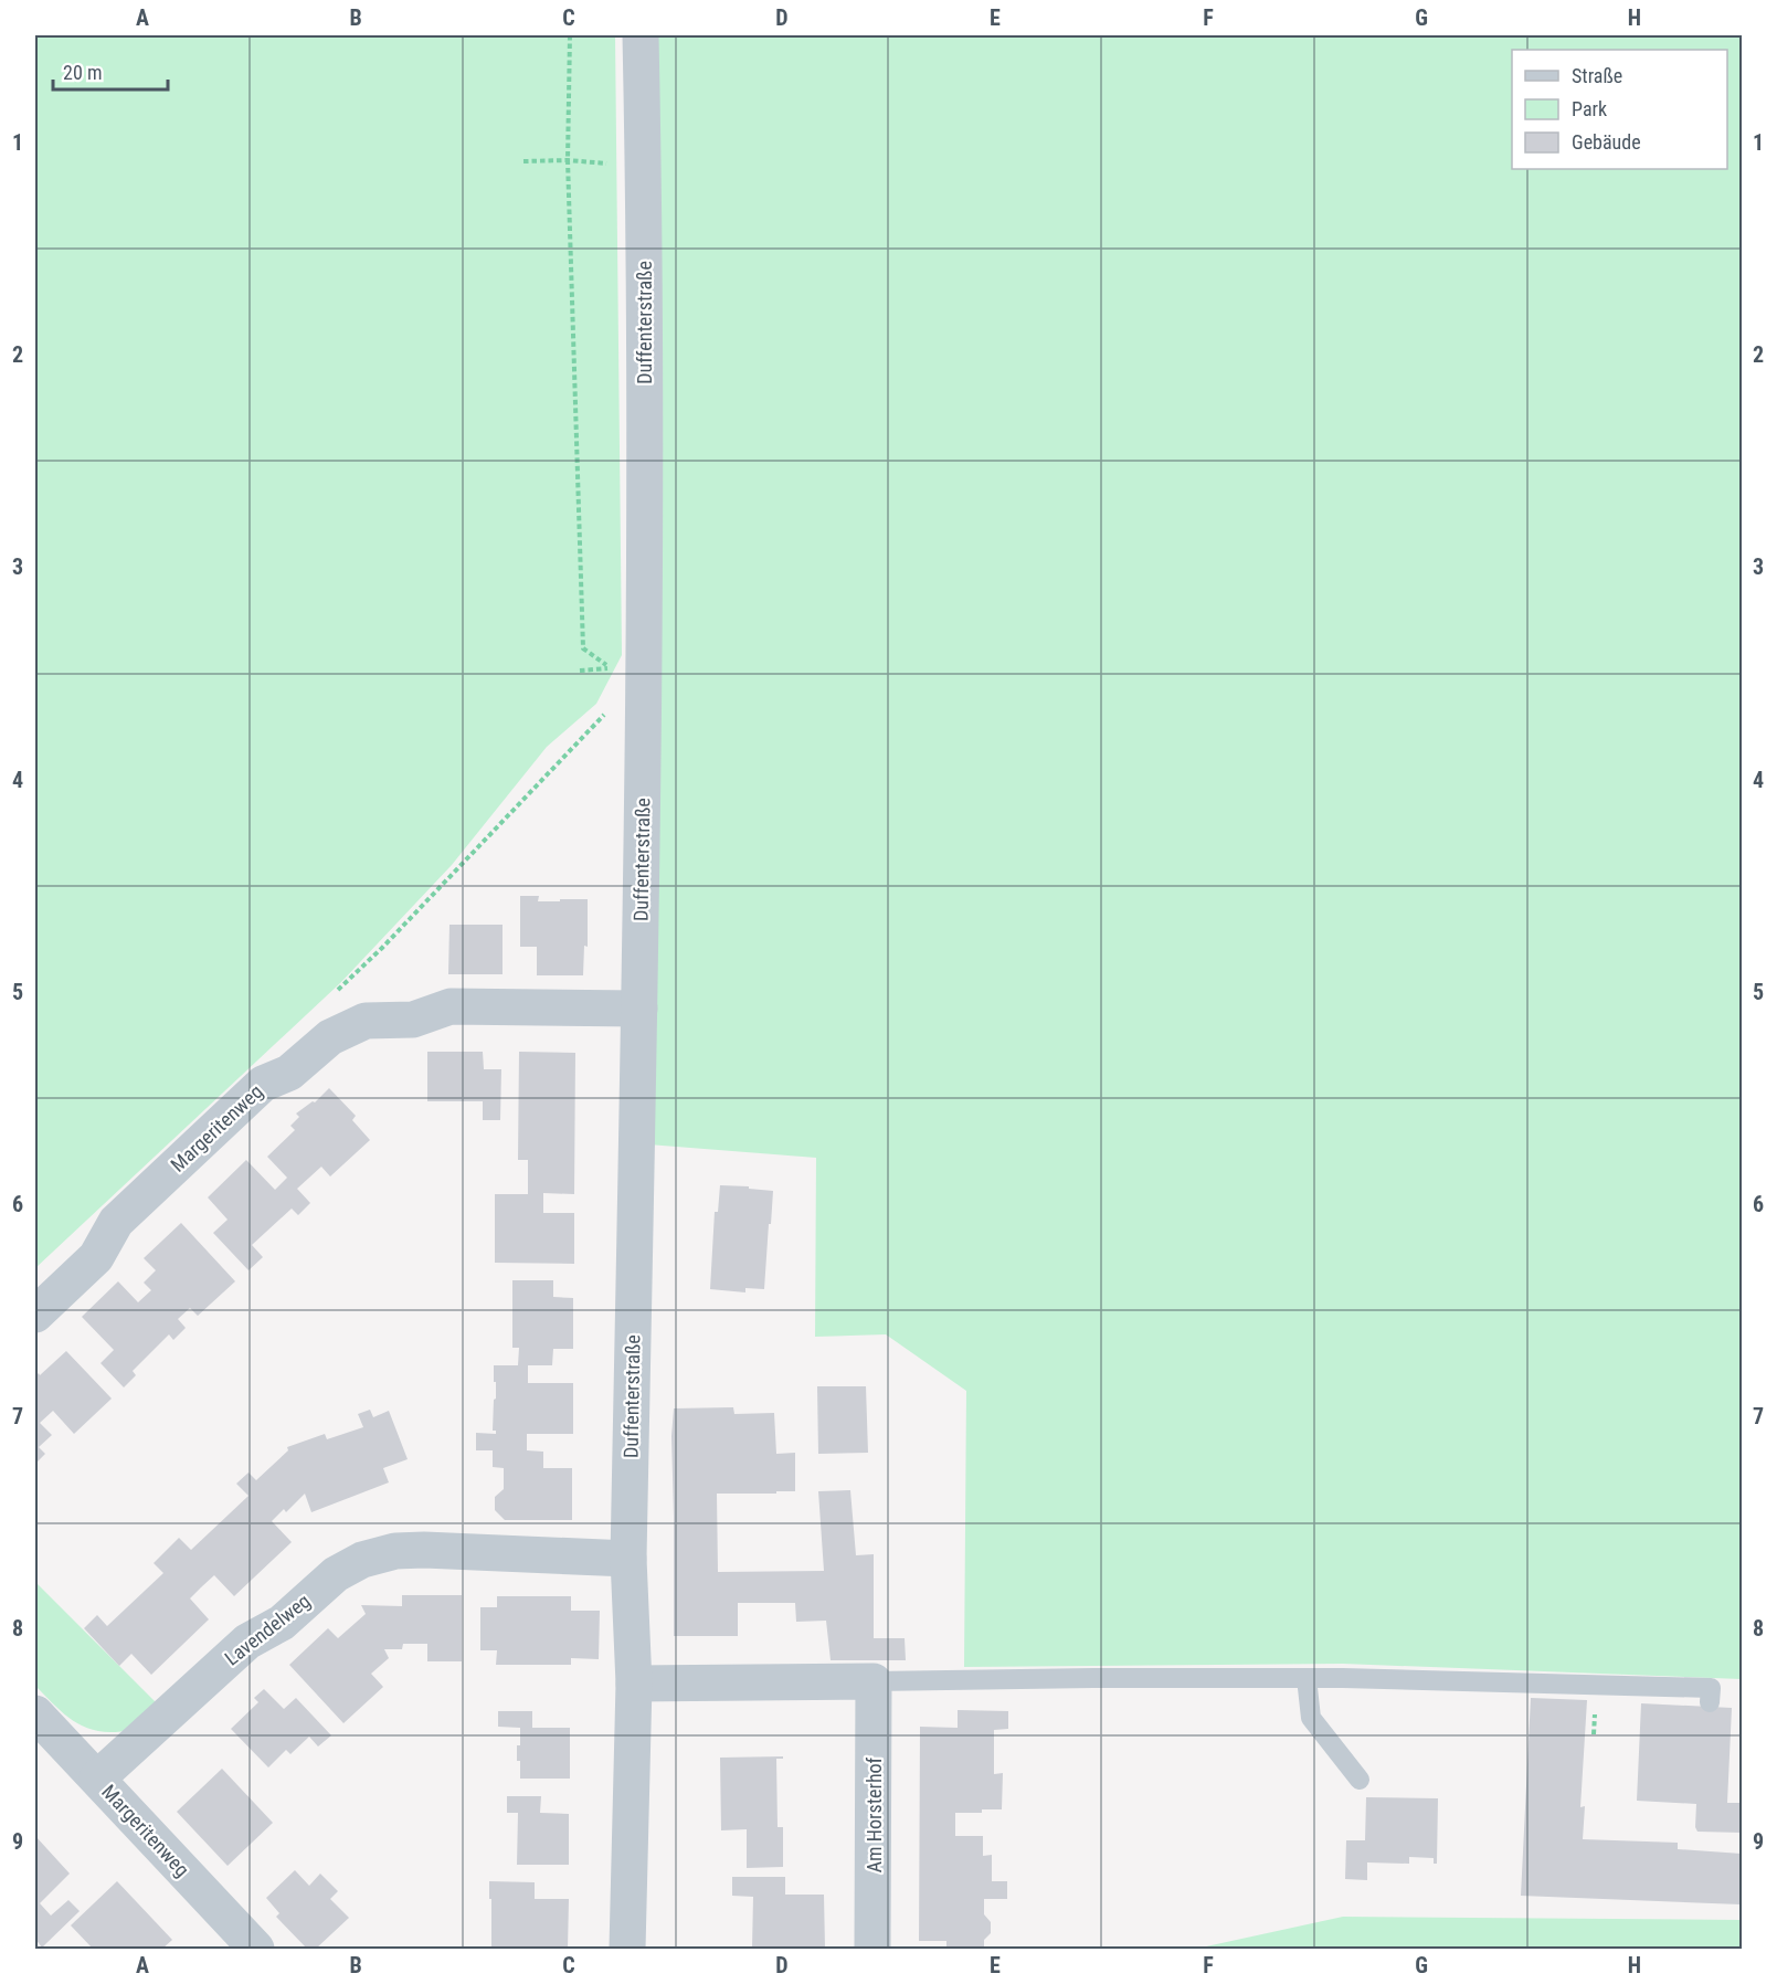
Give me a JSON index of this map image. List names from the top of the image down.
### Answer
{
  "streets": {
    "street": [
      "Duffenterstraße",
      "Margeritenweg",
      "Lavendelweg",
      "Am Horsterhof"
    ]
  },
  "crossings": [
    ["Duffenterstraße", "Margeritenweg"],
    ["Duffenterstraße", "Lavendelweg"],
    ["Margeritenweg", "Lavendelweg"]
  ],
  "legend": ["Straße", "Park", "Gebäude"],
  "scale_bar": "20 m",
  "grid": {
    "columns": [
      "A",
      "B",
      "C",
      "D",
      "E",
      "F",
      "G",
      "H"
    ],
    "rows": [
      "1",
      "2",
      "3",
      "4",
      "5",
      "6",
      "7",
      "8",
      "9"
    ]
  }
}
